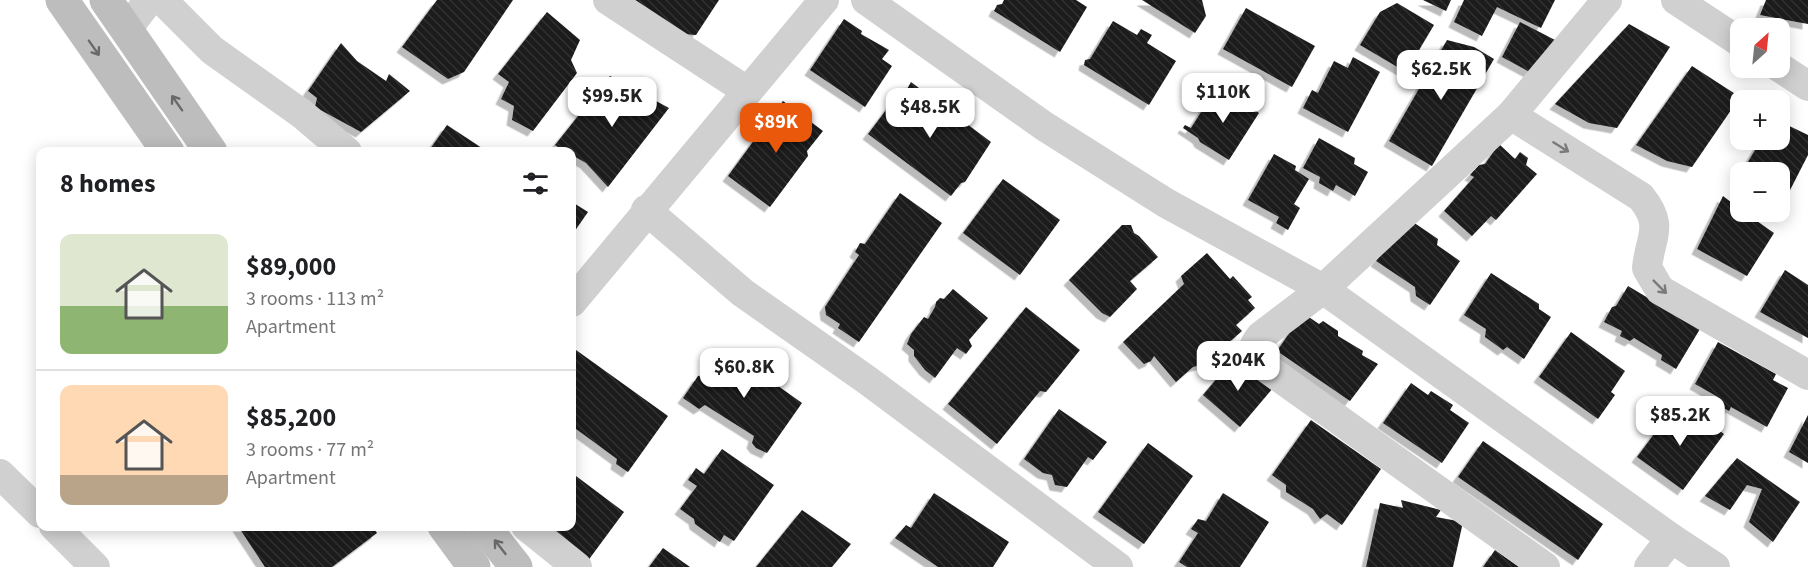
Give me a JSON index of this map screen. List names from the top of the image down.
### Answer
{
  "north": "top right",
  "page": {
    "map_buttons": ["+", "−"],
    "price": [
      "$62.5K",
      "$110K",
      "$99.5K",
      "$48.5K",
      "$89K",
      "$204K",
      "$60.8K",
      "$85.2K"
    ],
    "heading": "8 homes",
    "list": [
      {
        "name": "$89,000",
        "note": "3 rooms · 113 m² · Apartment"
      },
      {
        "name": "$85,200",
        "note": "3 rooms · 77 m² · Apartment"
      }
    ]
  }
}
